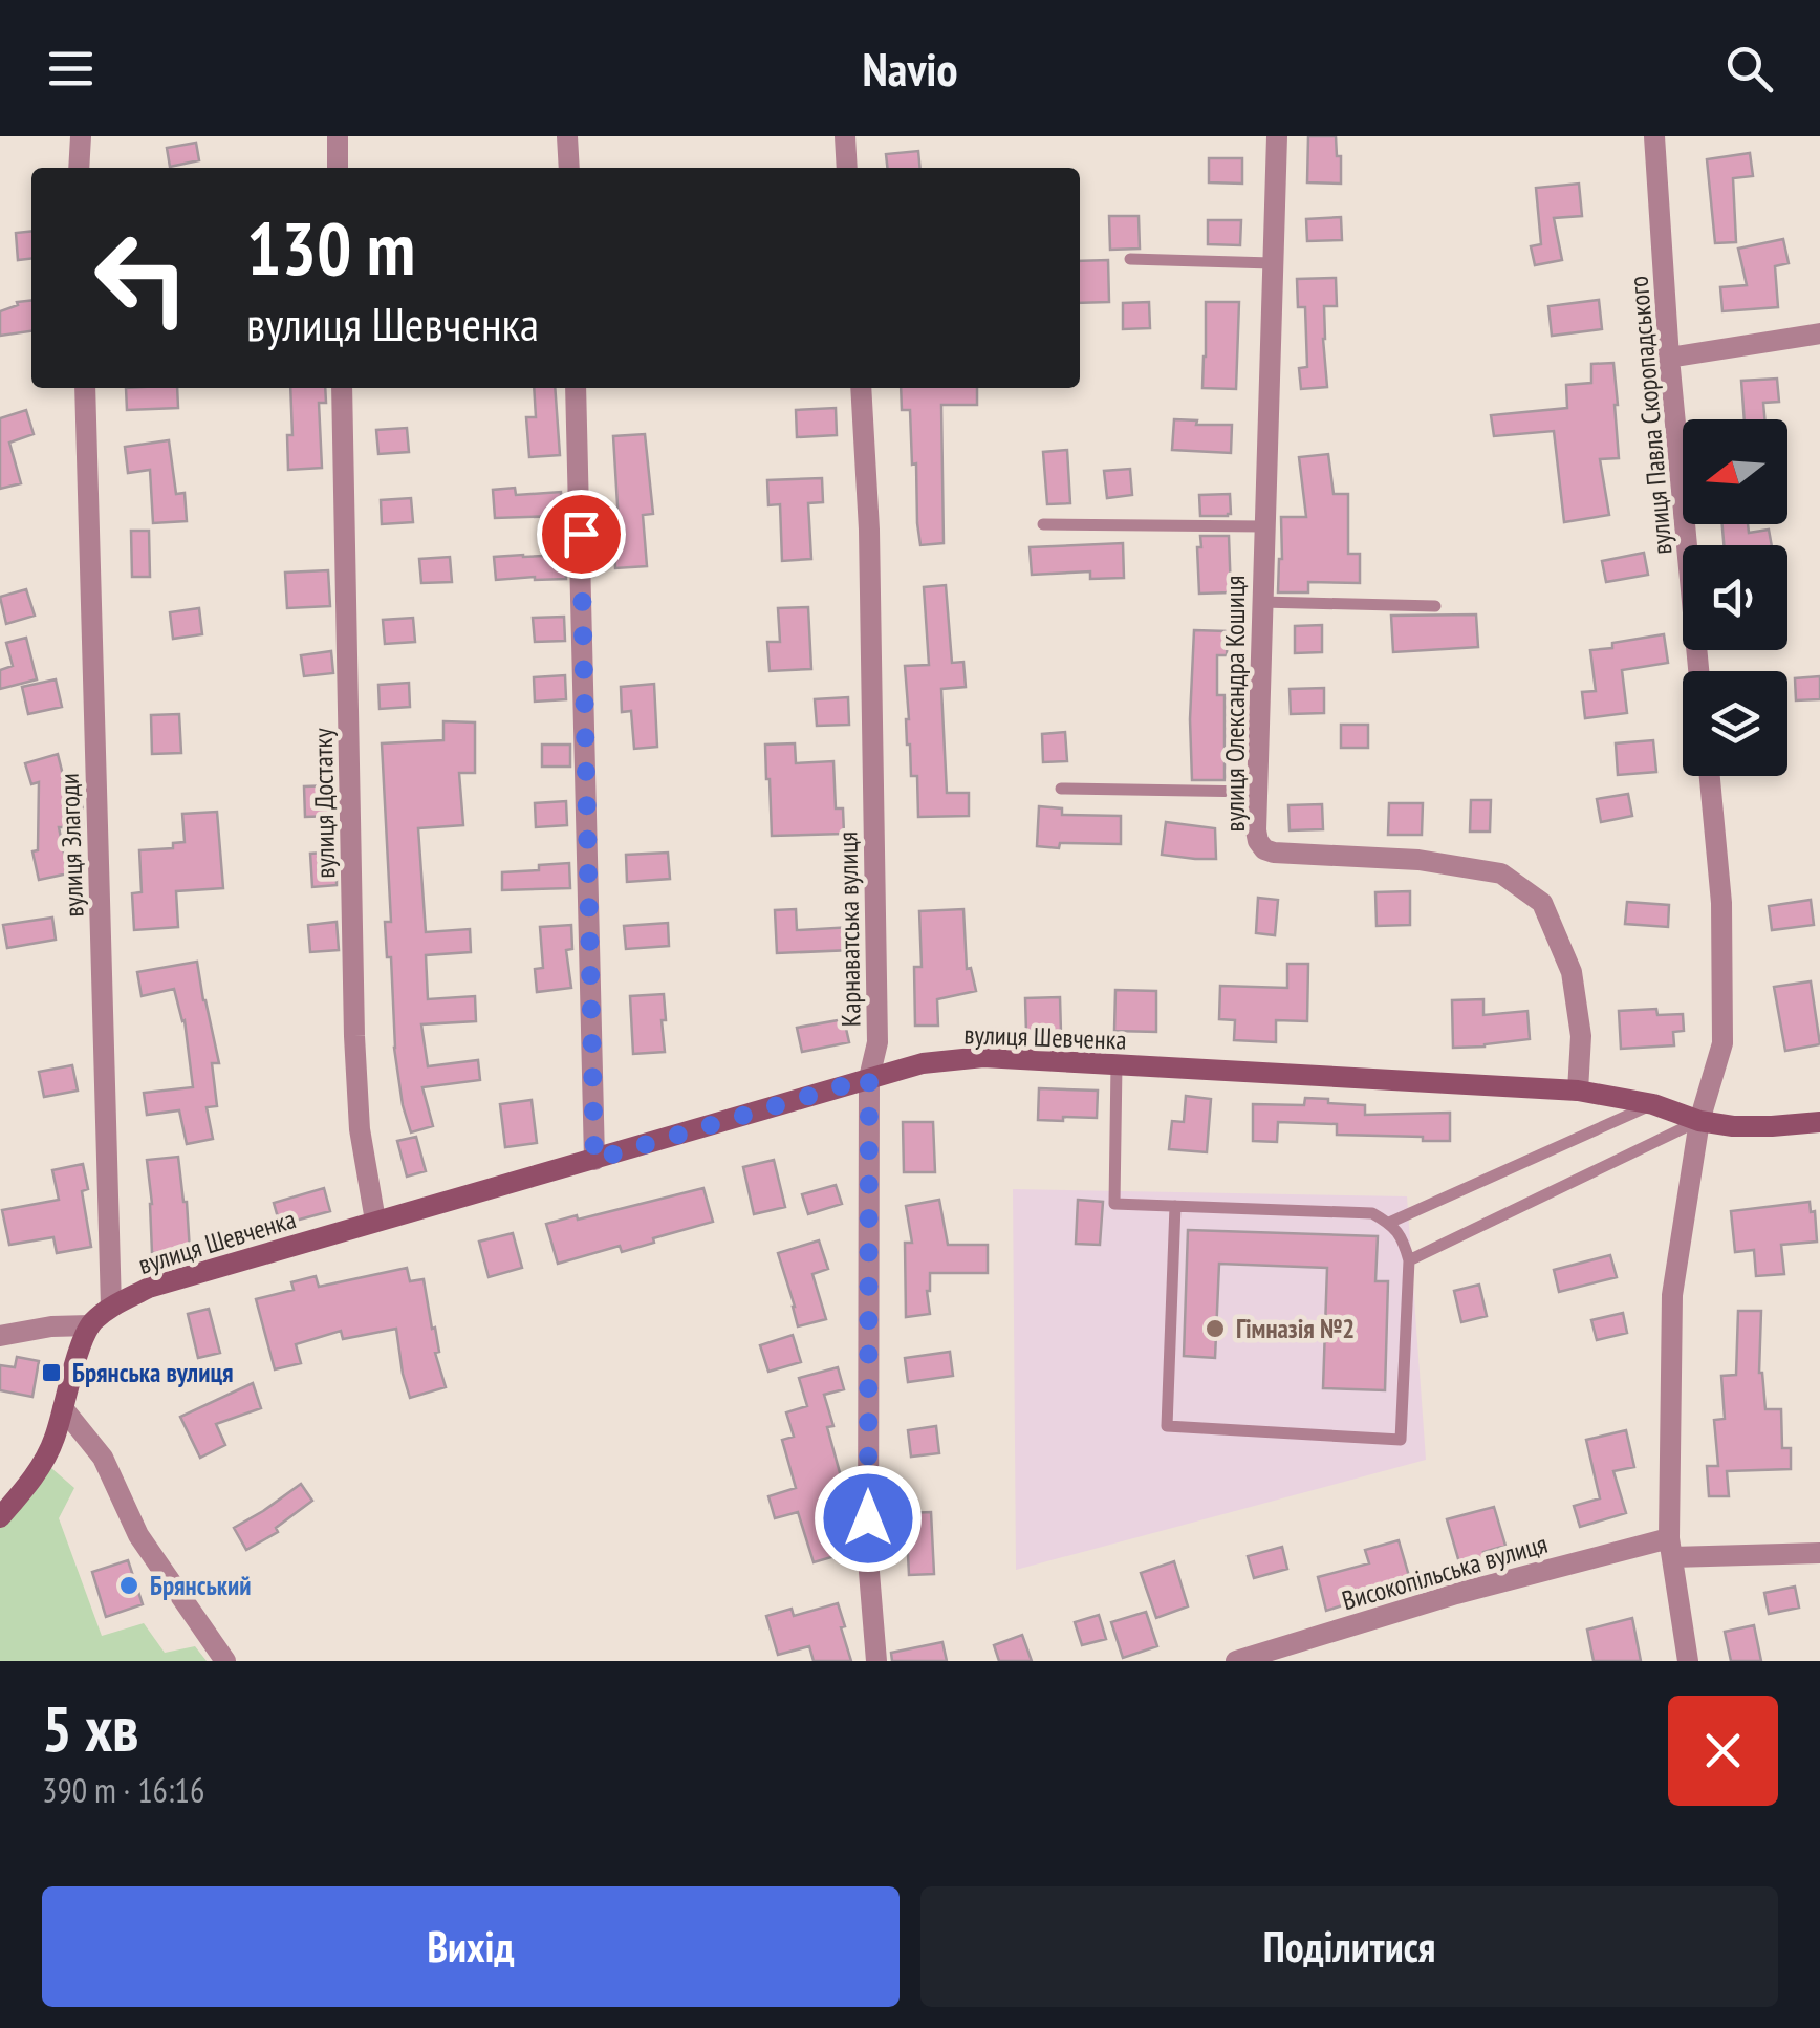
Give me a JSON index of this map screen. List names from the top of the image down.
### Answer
{
  "streets": {
    "street": [
      "вулиця Павла Скоропадського",
      "вулиця Олександра Кошиця",
      "вулиця Достатку",
      "вулиця Злагоди",
      "Карнаватська вулиця",
      "вулиця Шевченка",
      "Високопільська вулиця"
    ]
  },
  "crossings": [
    ["вулиця Олександра Кошиця", "вулиця Шевченка"],
    ["вулиця Достатку", "вулиця Шевченка"],
    ["вулиця Злагоди", "вулиця Шевченка"],
    ["Карнаватська вулиця", "вулиця Шевченка"]
  ],
  "places": {
    "other": ["Гімназія №2", "Брянський"],
    "transit": ["Брянська вулиця"]
  },
  "north": "left",
  "page": {
    "header": "Navio",
    "turn": ["130 m", "вулиця Шевченка"],
    "heading": ["5 хв", "390 m · 16:16"],
    "buttons": ["Вихід", "Поділитися"]
  }
}
